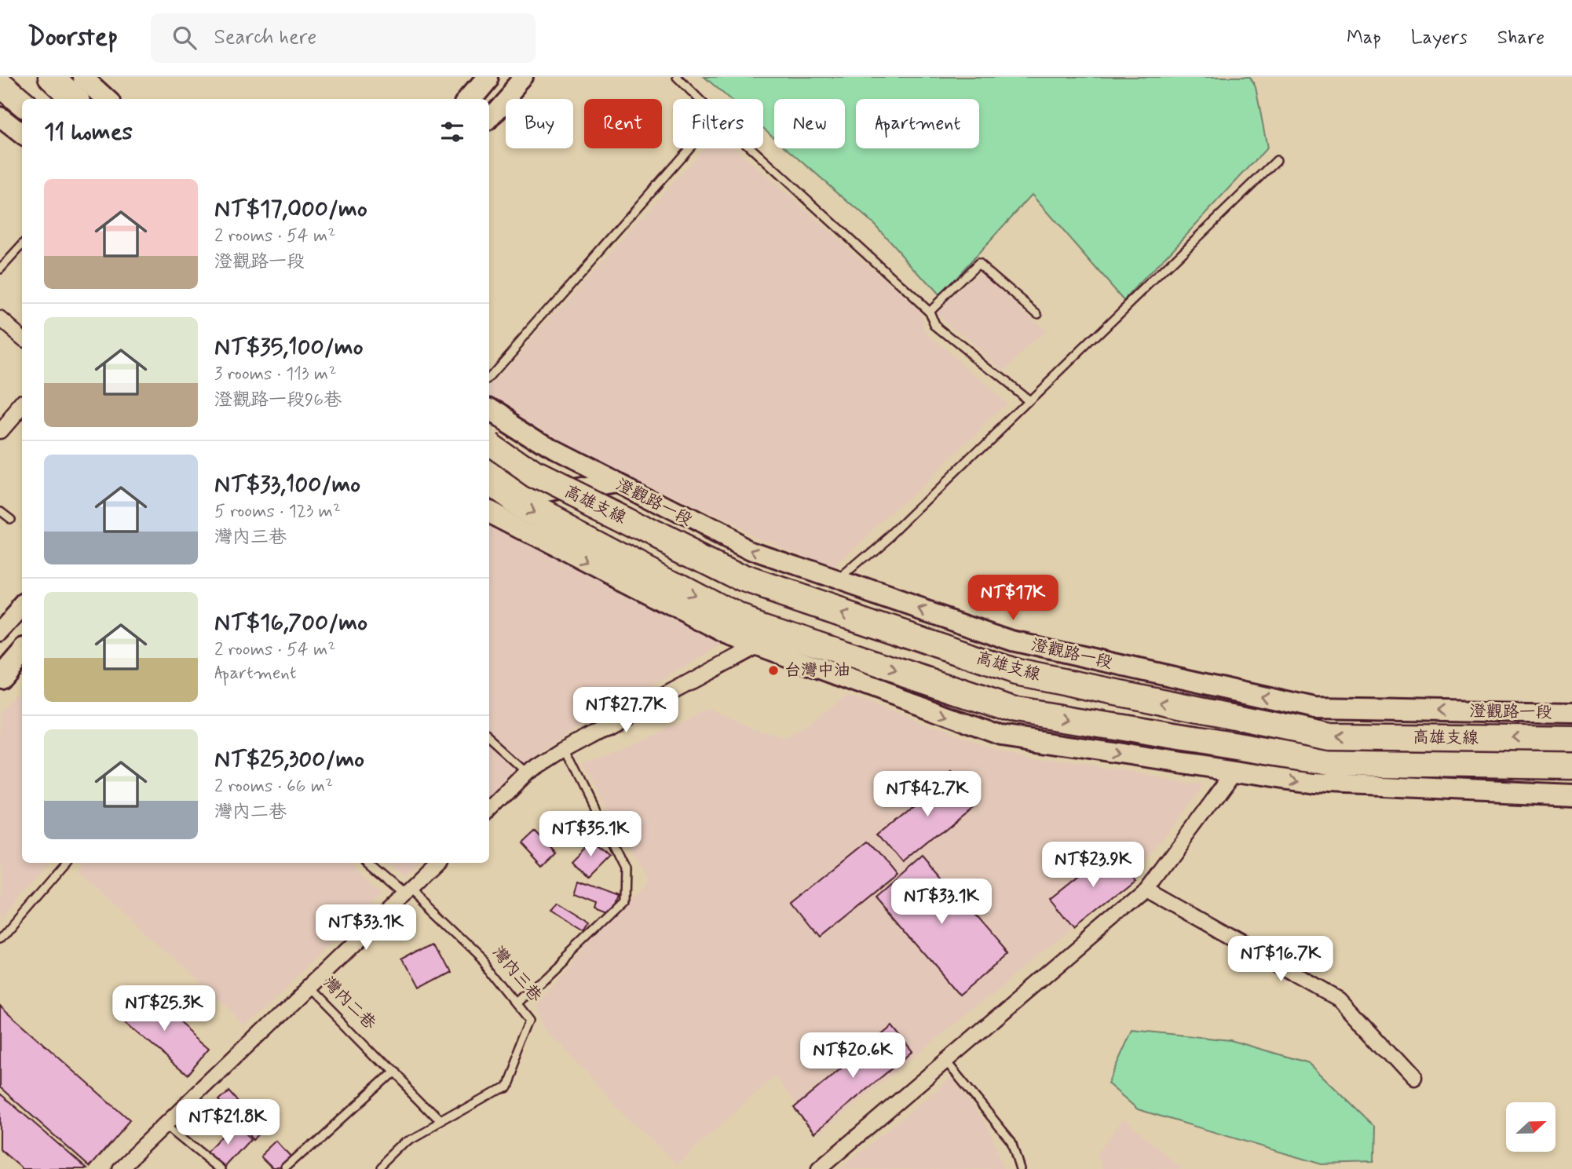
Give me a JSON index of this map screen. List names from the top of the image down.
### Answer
{
  "streets": {
    "highway": ["高雄支線"],
    "street": ["澄觀路一段", "灣內二巷"],
    "lane": ["灣內三巷"]
  },
  "crossings": [
    ["灣內三巷", "灣內二巷"]
  ],
  "places": ["台灣中油"],
  "north": "right",
  "page": {
    "header": "Doorstep",
    "search": "Search here",
    "nav": ["Map", "Layers", "Share"],
    "chip": [
      "Buy",
      "Rent",
      "Filters",
      "New",
      "Apartment"
    ],
    "heading": "11 homes",
    "list": [
      {
        "name": "NT$17,000/mo",
        "note": "2 rooms · 54 m² · 澄觀路一段"
      },
      {
        "name": "NT$35,100/mo",
        "note": "3 rooms · 113 m² · 澄觀路一段96巷"
      },
      {
        "name": "NT$33,100/mo",
        "note": "5 rooms · 123 m² · 灣內三巷"
      },
      {
        "name": "NT$16,700/mo",
        "note": "2 rooms · 54 m² · Apartment"
      },
      {
        "name": "NT$25,300/mo",
        "note": "2 rooms · 66 m² · 灣內二巷"
      }
    ],
    "price": [
      "NT$17K",
      "NT$27.7K",
      "NT$42.7K",
      "NT$35.1K",
      "NT$23.9K",
      "NT$33.1K",
      "NT$33.1K",
      "NT$16.7K",
      "NT$25.3K",
      "NT$20.6K",
      "NT$21.8K"
    ]
  }
}
